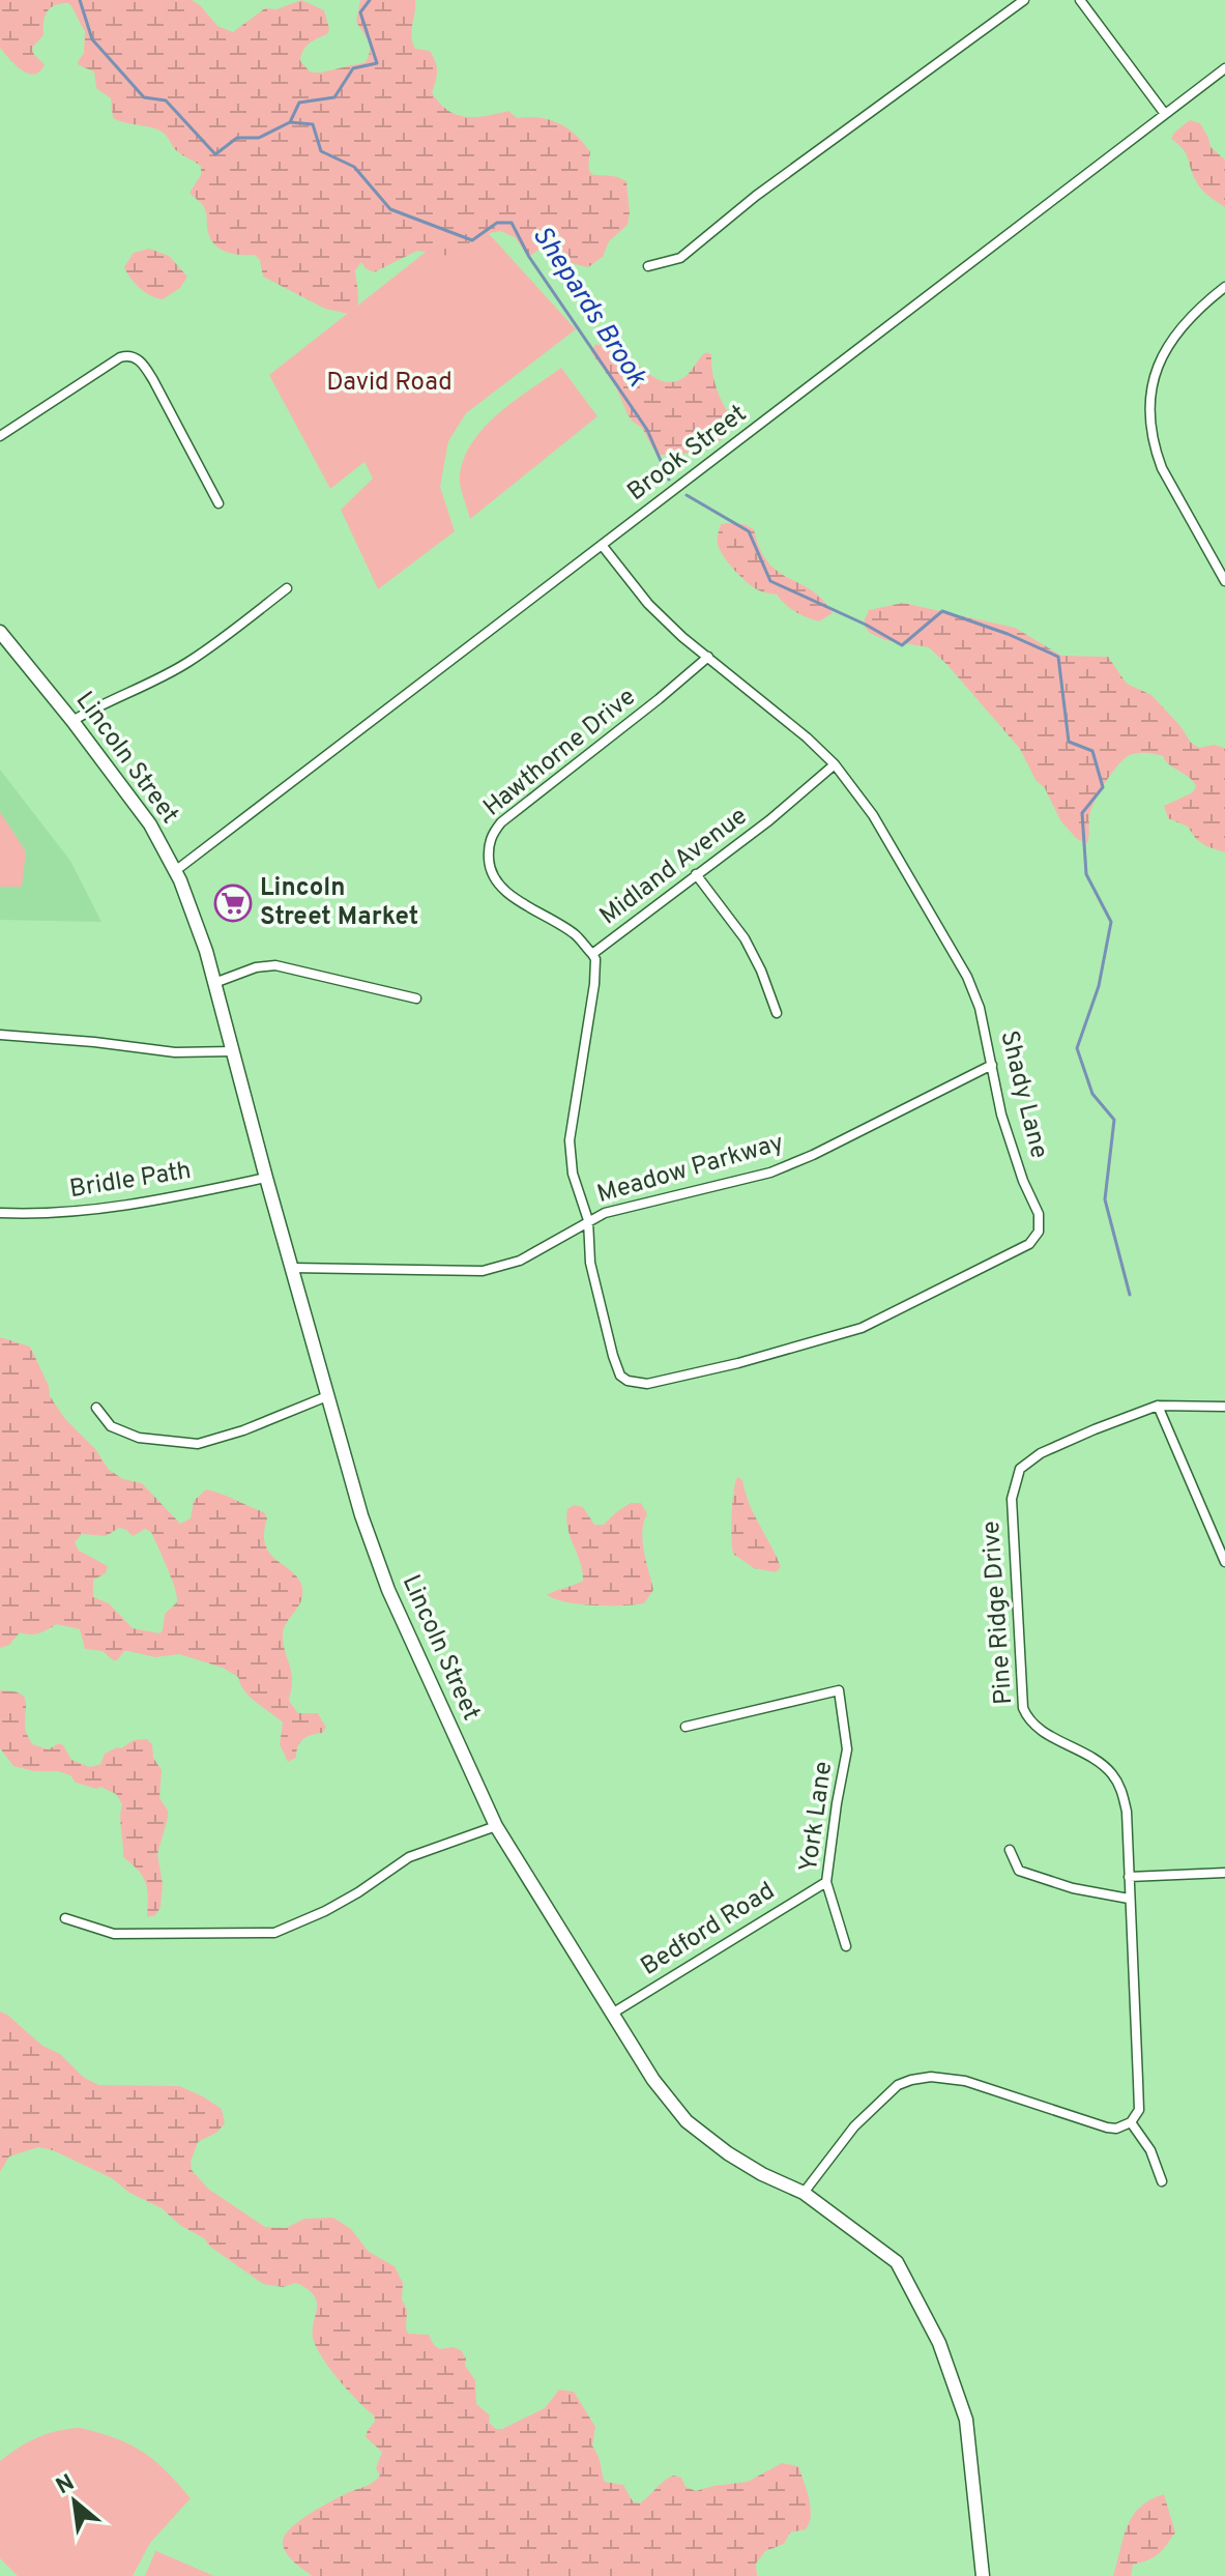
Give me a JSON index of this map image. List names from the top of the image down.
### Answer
{
  "streets": {
    "main road": ["Lincoln Street"],
    "street": [
      "Brook Street",
      "Hawthorne Drive",
      "Midland Avenue",
      "Shady Lane",
      "Meadow Parkway",
      "Bridle Path",
      "Pine Ridge Drive",
      "York Lane",
      "Bedford Road"
    ]
  },
  "crossings": [
    ["Brook Street", "Lincoln Street"],
    ["Brook Street", "Shady Lane"],
    ["Hawthorne Drive", "Midland Avenue"],
    ["Hawthorne Drive", "Shady Lane"],
    ["Lincoln Street", "Meadow Parkway"],
    ["Lincoln Street", "Bridle Path"],
    ["Lincoln Street", "Bedford Road"],
    ["Midland Avenue", "Shady Lane"],
    ["Midland Avenue", "Meadow Parkway"],
    ["Shady Lane", "Meadow Parkway"],
    ["York Lane", "Bedford Road"]
  ],
  "water": ["Shepards Brook"],
  "parks": ["David Road"],
  "places": {
    "supermarket": ["Lincoln Street Market"]
  },
  "north": "top left"
}
